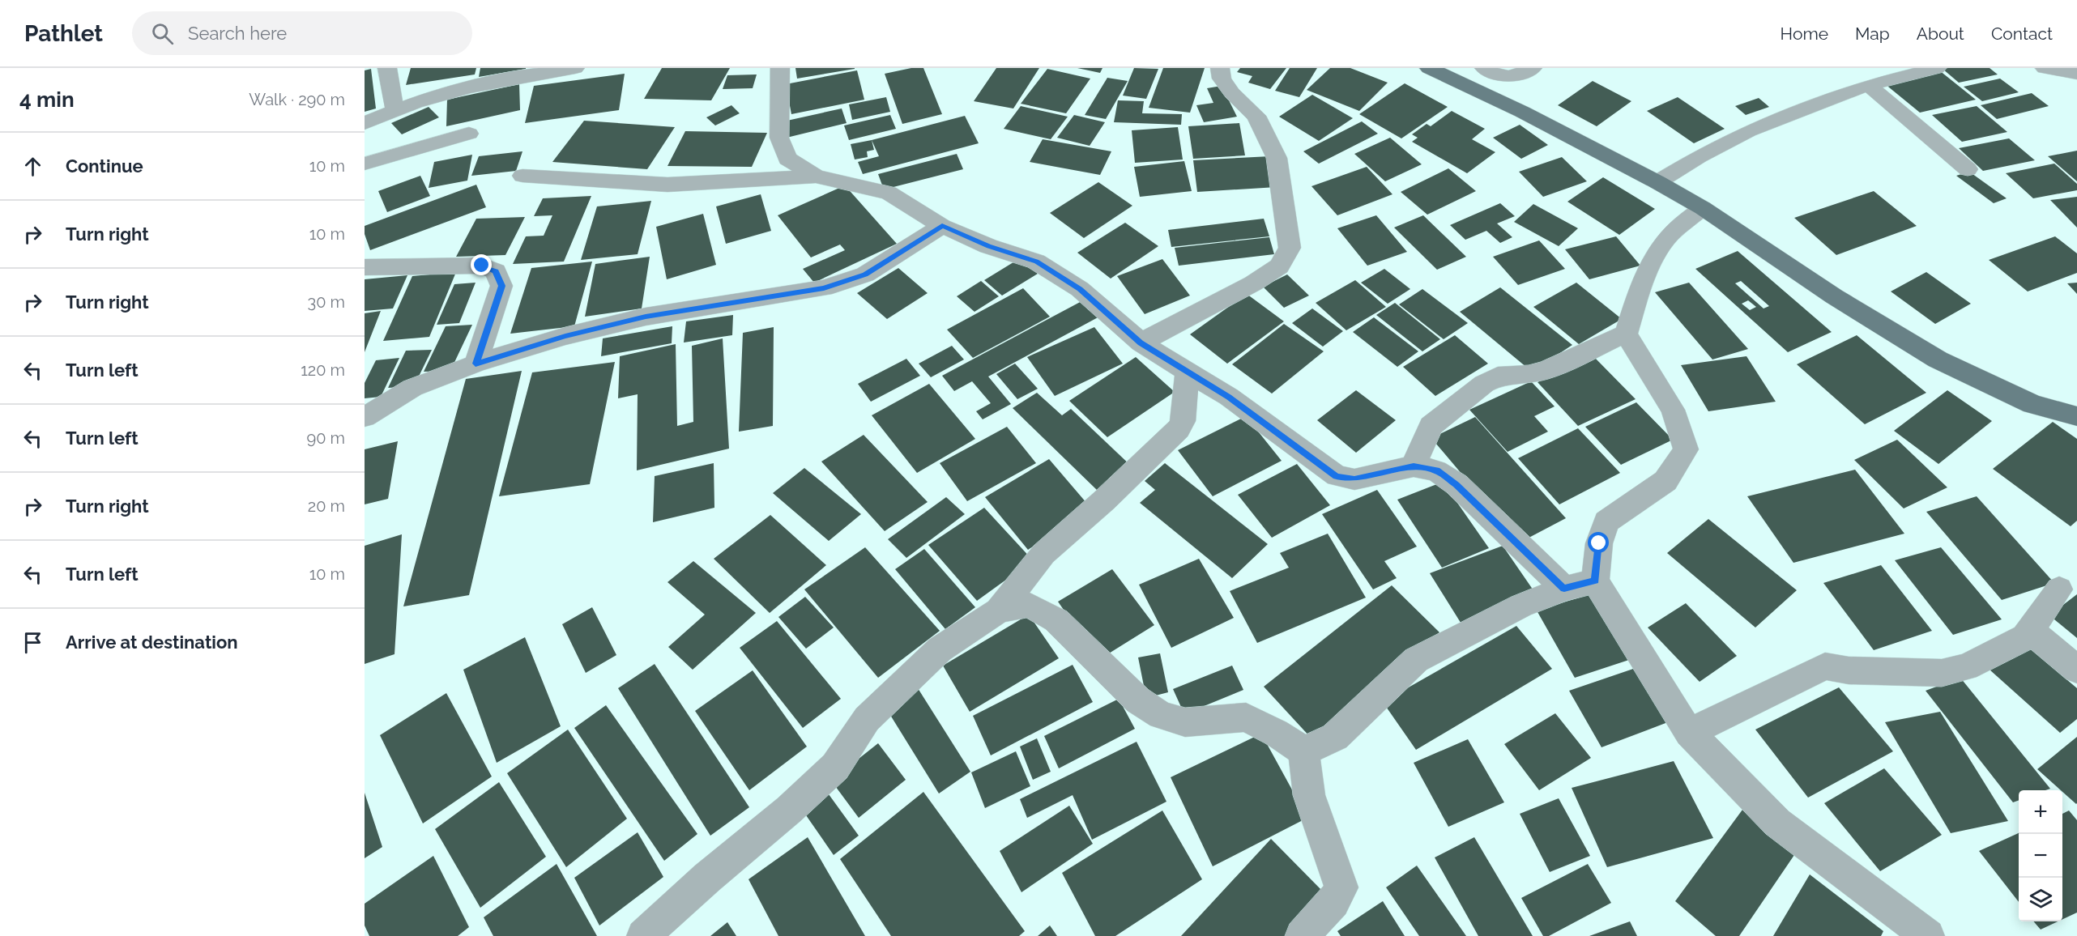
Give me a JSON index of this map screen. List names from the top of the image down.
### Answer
{
  "page": {
    "header": "Pathlet",
    "search": "Search here",
    "nav": [
      "Home",
      "Map",
      "About",
      "Contact"
    ],
    "heading": ["4 min", "Walk · 290 m"],
    "list": [
      ["Continue", "10 m"],
      ["Turn right", "10 m"],
      ["Turn right", "30 m"],
      ["Turn left", "120 m"],
      ["Turn left", "90 m"],
      ["Turn right", "20 m"],
      ["Turn left", "10 m"],
      "Arrive at destination"
    ],
    "map_buttons": ["+", "−"]
  }
}
